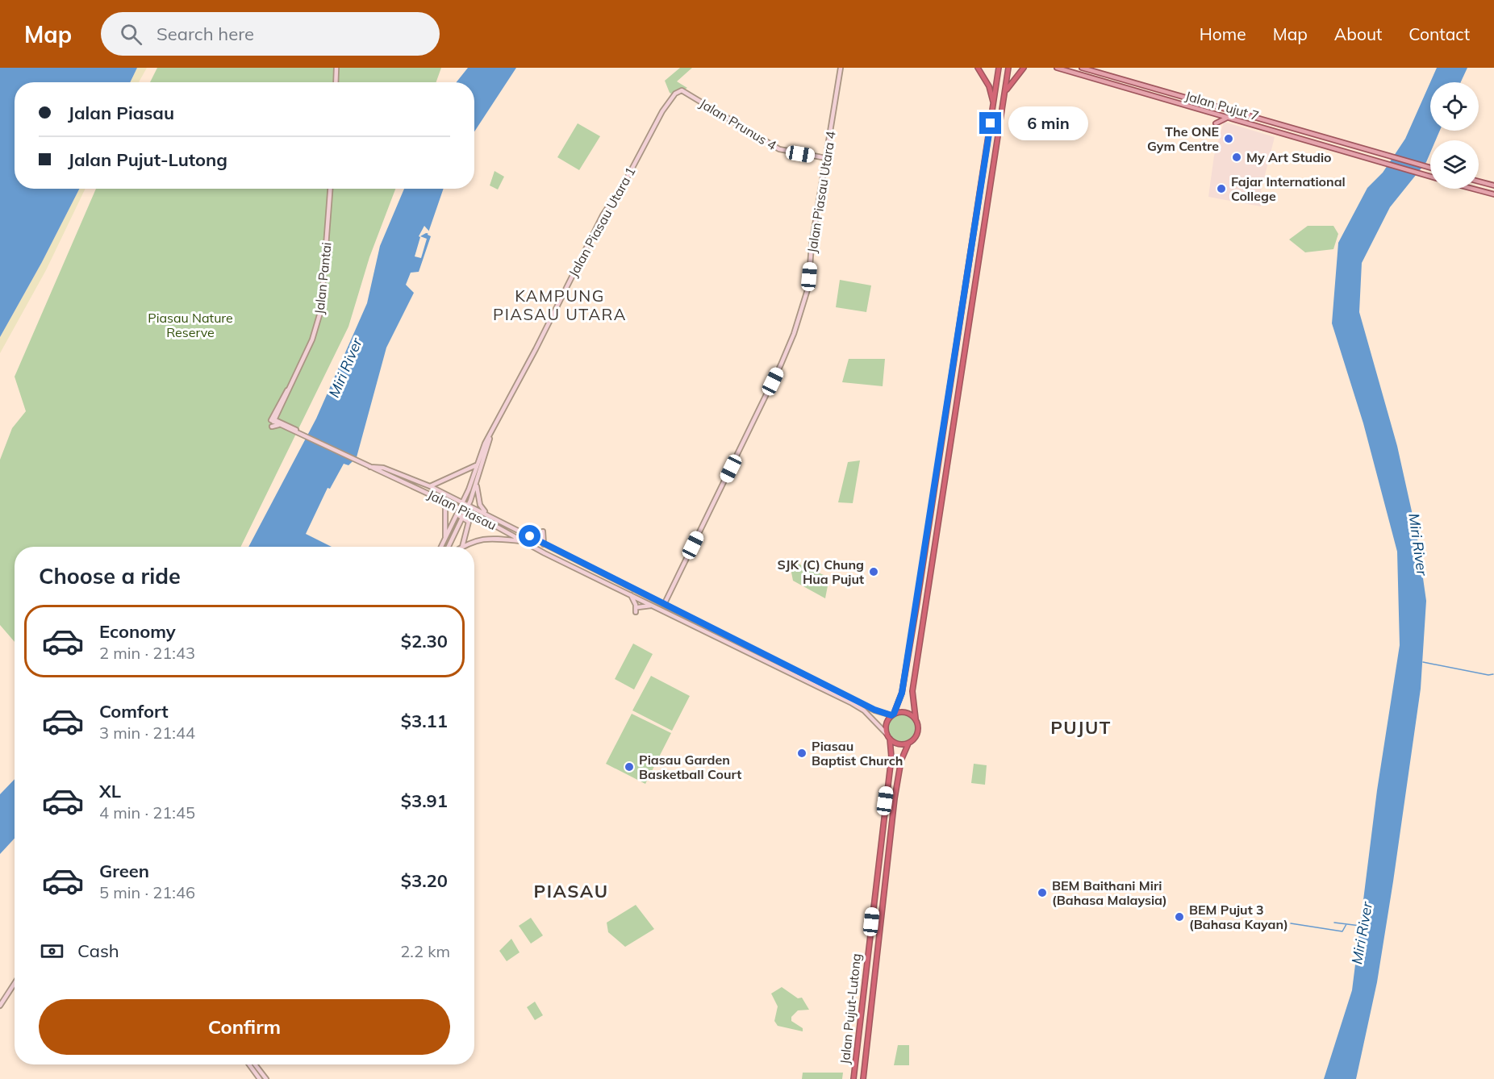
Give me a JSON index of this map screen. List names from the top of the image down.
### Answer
{
  "streets": {
    "highway": ["Jalan Pujut-Lutong"],
    "main road": ["Jalan Pujut 7"],
    "street": [
      "Jalan Prunus 4",
      "Jalan Piasau Utara 4",
      "Jalan Piasau Utara 1",
      "Jalan Pantai",
      "Jalan Piasau"
    ]
  },
  "crossings": [
    ["Jalan Prunus 4", "Jalan Piasau Utara 4"],
    ["Jalan Prunus 4", "Jalan Piasau Utara 1"],
    ["Jalan Piasau Utara 1", "Jalan Piasau"],
    ["Jalan Piasau", "Jalan Pujut-Lutong"]
  ],
  "districts": ["KAMPUNG PIASAU UTARA", "PUJUT", "PIASAU"],
  "water": ["Miri River"],
  "parks": ["Piasau Nature Reserve"],
  "places": [
    "The ONE Gym Centre",
    "My Art Studio",
    "Fajar International College",
    "SJK (C) Chung Hua Pujut",
    "Piasau Baptist Church",
    "Piasau Garden Basketball Court",
    "BEM Baithani Miri (Bahasa Malaysia)",
    "BEM Pujut 3 (Bahasa Kayan)"
  ],
  "page": {
    "header": "Map",
    "search": "Search here",
    "nav": [
      "Home",
      "Map",
      "About",
      "Contact"
    ],
    "banner": ["Jalan Piasau", "Jalan Pujut-Lutong"],
    "bubble": "6 min",
    "heading": "Choose a ride",
    "list": [
      {
        "name": "Economy",
        "note": "2 min · 21:43",
        "value": "$2.30"
      },
      {
        "name": "Comfort",
        "note": "3 min · 21:44",
        "value": "$3.11"
      },
      {
        "name": "XL",
        "note": "4 min · 21:45",
        "value": "$3.91"
      },
      {
        "name": "Green",
        "note": "5 min · 21:46",
        "value": "$3.20"
      }
    ],
    "pay": ["Cash", "2.2 km"],
    "buttons": "Confirm"
  }
}
